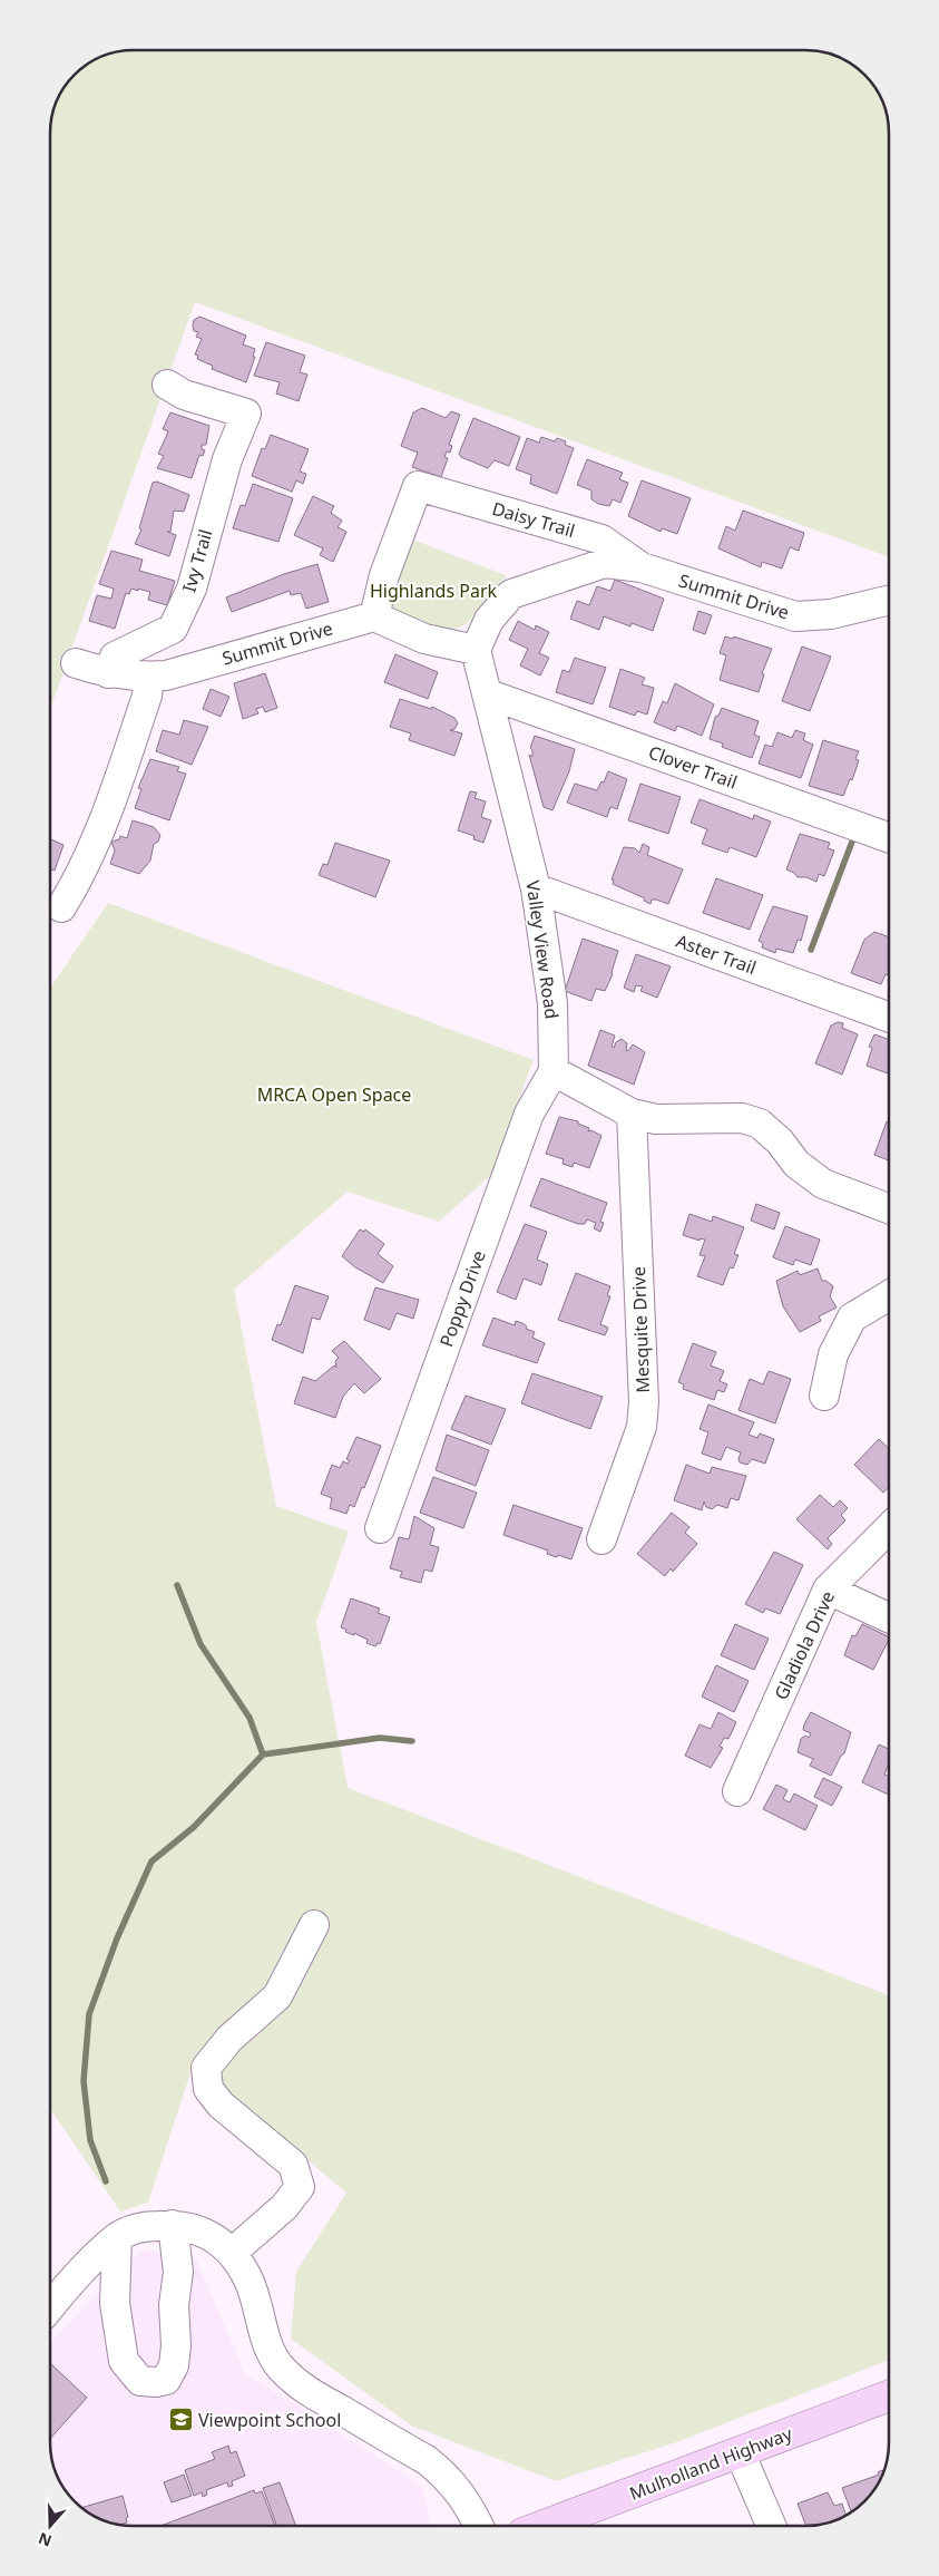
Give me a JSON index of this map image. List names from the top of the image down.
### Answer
{
  "streets": {
    "main road": ["Mulholland Highway"],
    "street": [
      "Daisy Trail",
      "Ivy Trail",
      "Summit Drive",
      "Clover Trail",
      "Valley View Road",
      "Aster Trail",
      "Poppy Drive",
      "Mesquite Drive",
      "Gladiola Drive"
    ]
  },
  "crossings": [
    ["Daisy Trail", "Summit Drive"],
    ["Ivy Trail", "Summit Drive"],
    ["Summit Drive", "Valley View Road"],
    ["Clover Trail", "Valley View Road"],
    ["Valley View Road", "Aster Trail"],
    ["Valley View Road", "Poppy Drive"]
  ],
  "parks": ["Highlands Park", "MRCA Open Space"],
  "places": {
    "school or university": ["Viewpoint School"]
  },
  "north": "bottom"
}
